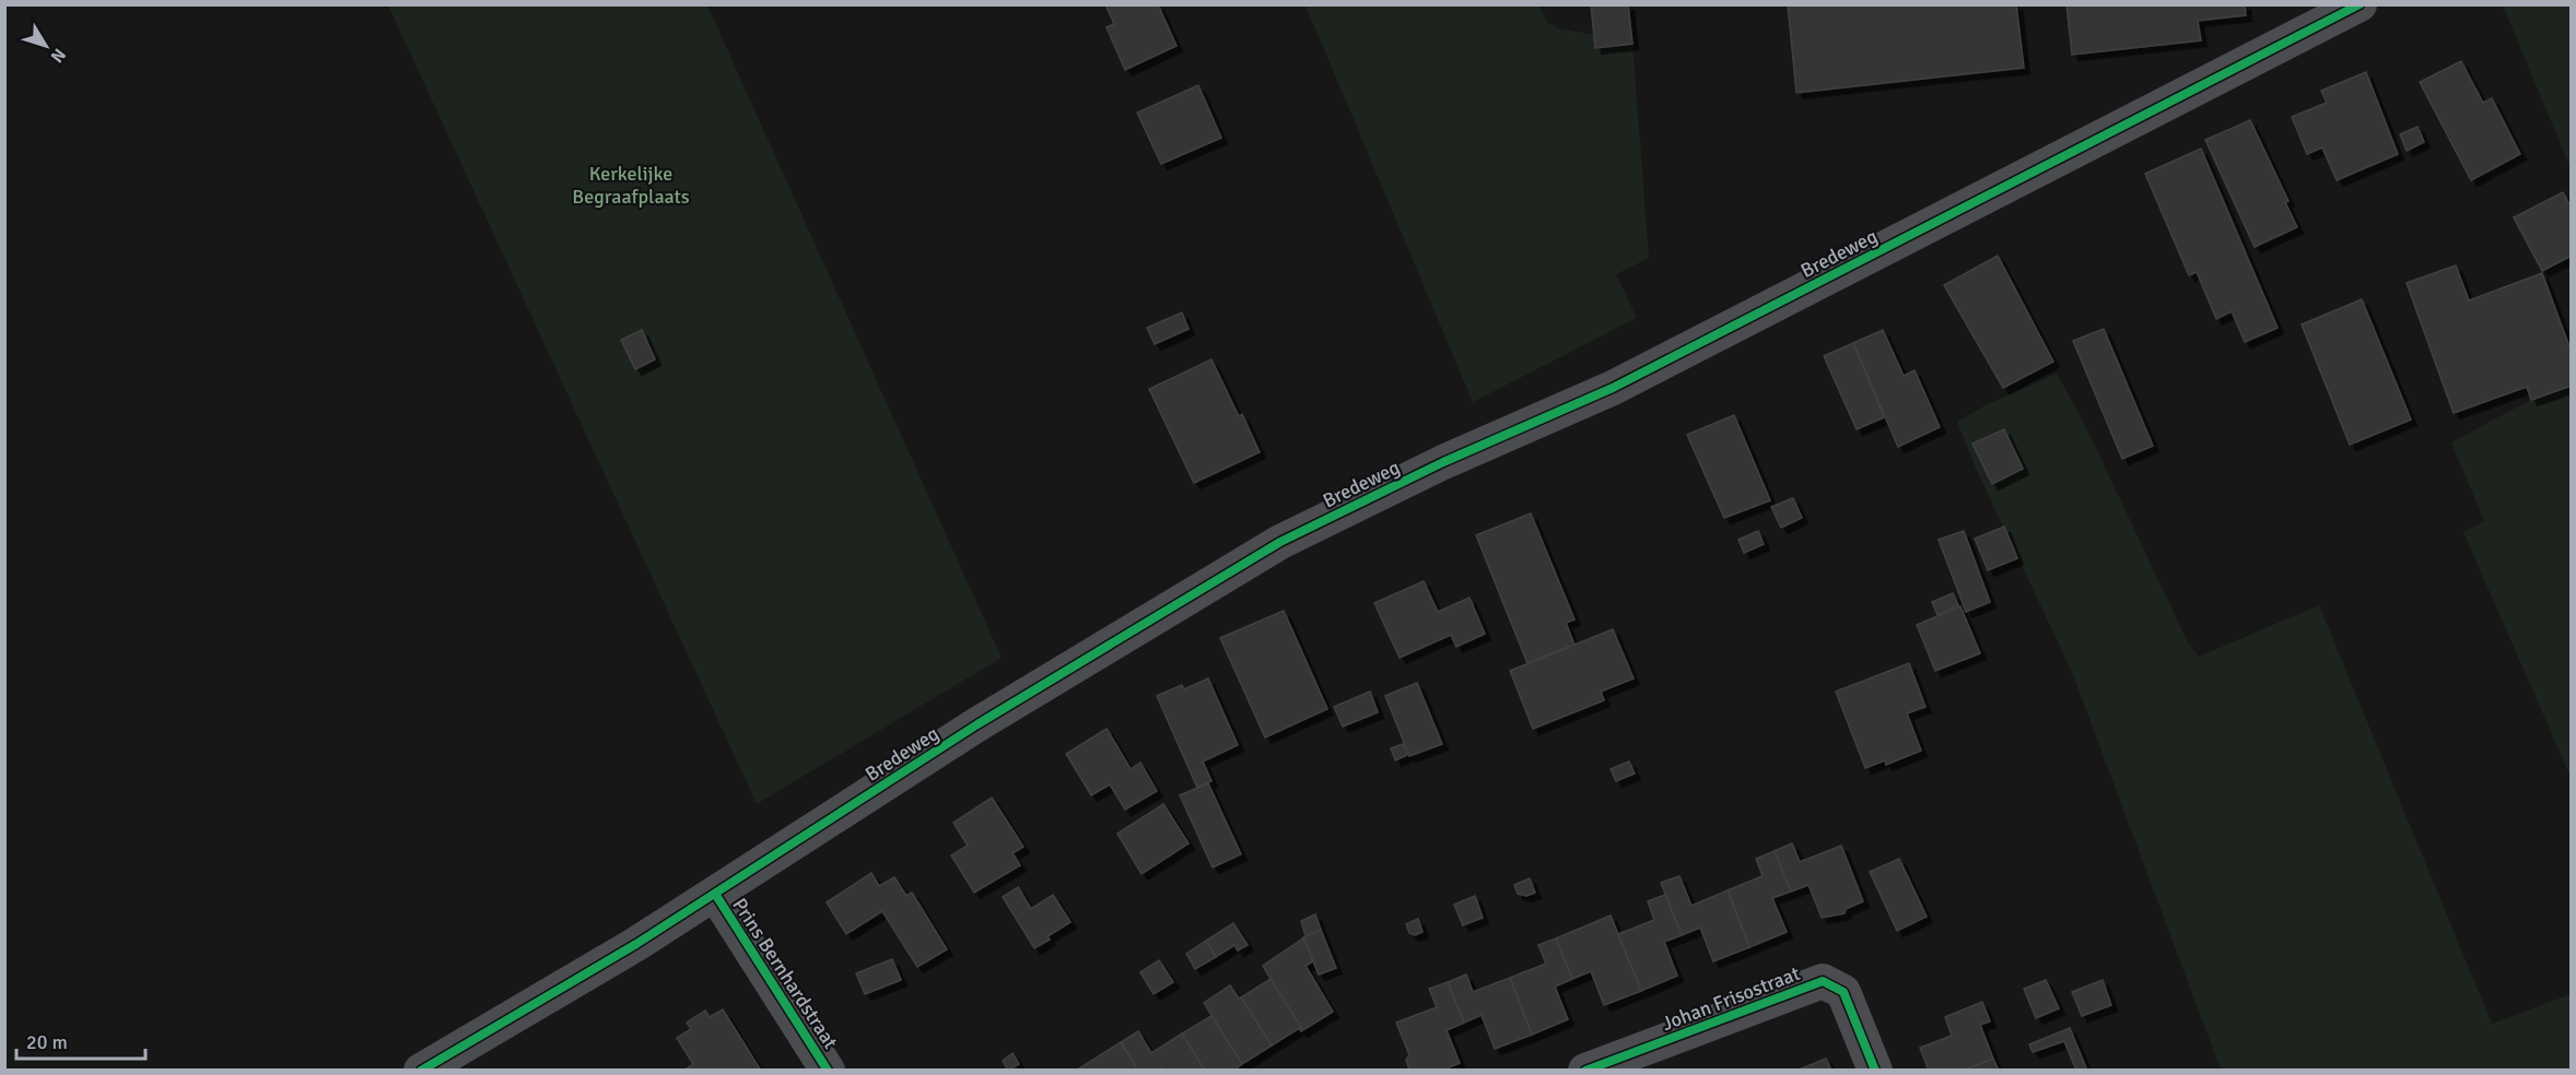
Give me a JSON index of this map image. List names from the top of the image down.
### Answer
{
  "streets": {
    "street": ["Bredeweg", "Prins Bernhardstraat", "Johan Frisostraat"]
  },
  "crossings": [
    ["Bredeweg", "Prins Bernhardstraat"]
  ],
  "parks": ["Kerkelijke Begraafplaats"],
  "scale_bar": "20 m",
  "north": "bottom right"
}
